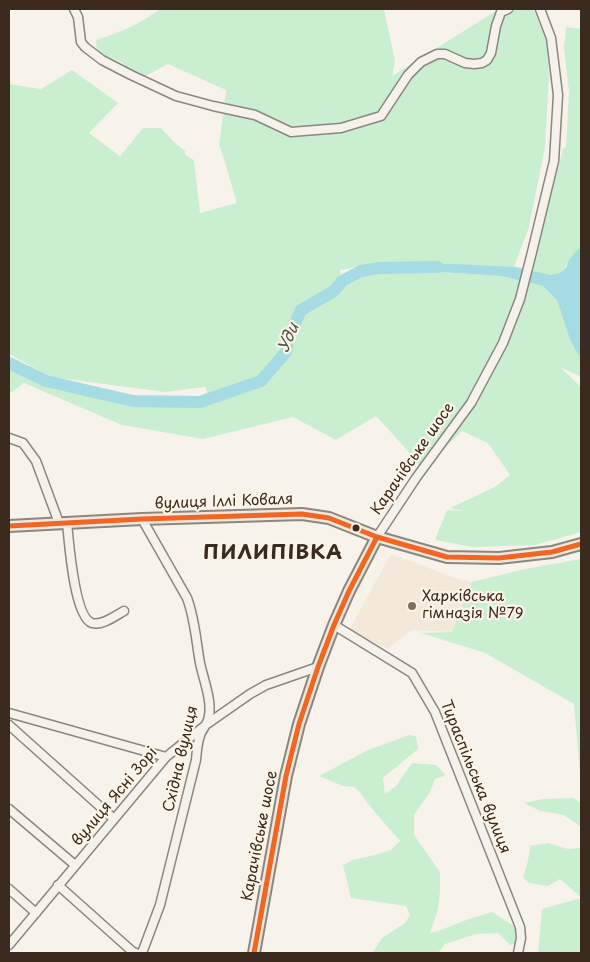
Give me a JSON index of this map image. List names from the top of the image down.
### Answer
{
  "streets": {
    "main road": ["Карачівське шосе", "вулиця Іллі Коваля"],
    "street": ["Східна вулиця", "Тираспільська вулиця", "вулиця Ясні Зорі"]
  },
  "crossings": [
    ["Карачівське шосе", "вулиця Іллі Коваля"],
    ["Карачівське шосе", "Тираспільська вулиця"],
    ["Карачівське шосе", "вулиця Ясні Зорі"],
    ["вулиця Іллі Коваля", "Східна вулиця"],
    ["Східна вулиця", "вулиця Ясні Зорі"]
  ],
  "districts": ["ПИЛИПІВКА"],
  "water": ["Уди"],
  "places": ["Харківська гімназія №79"]
}
